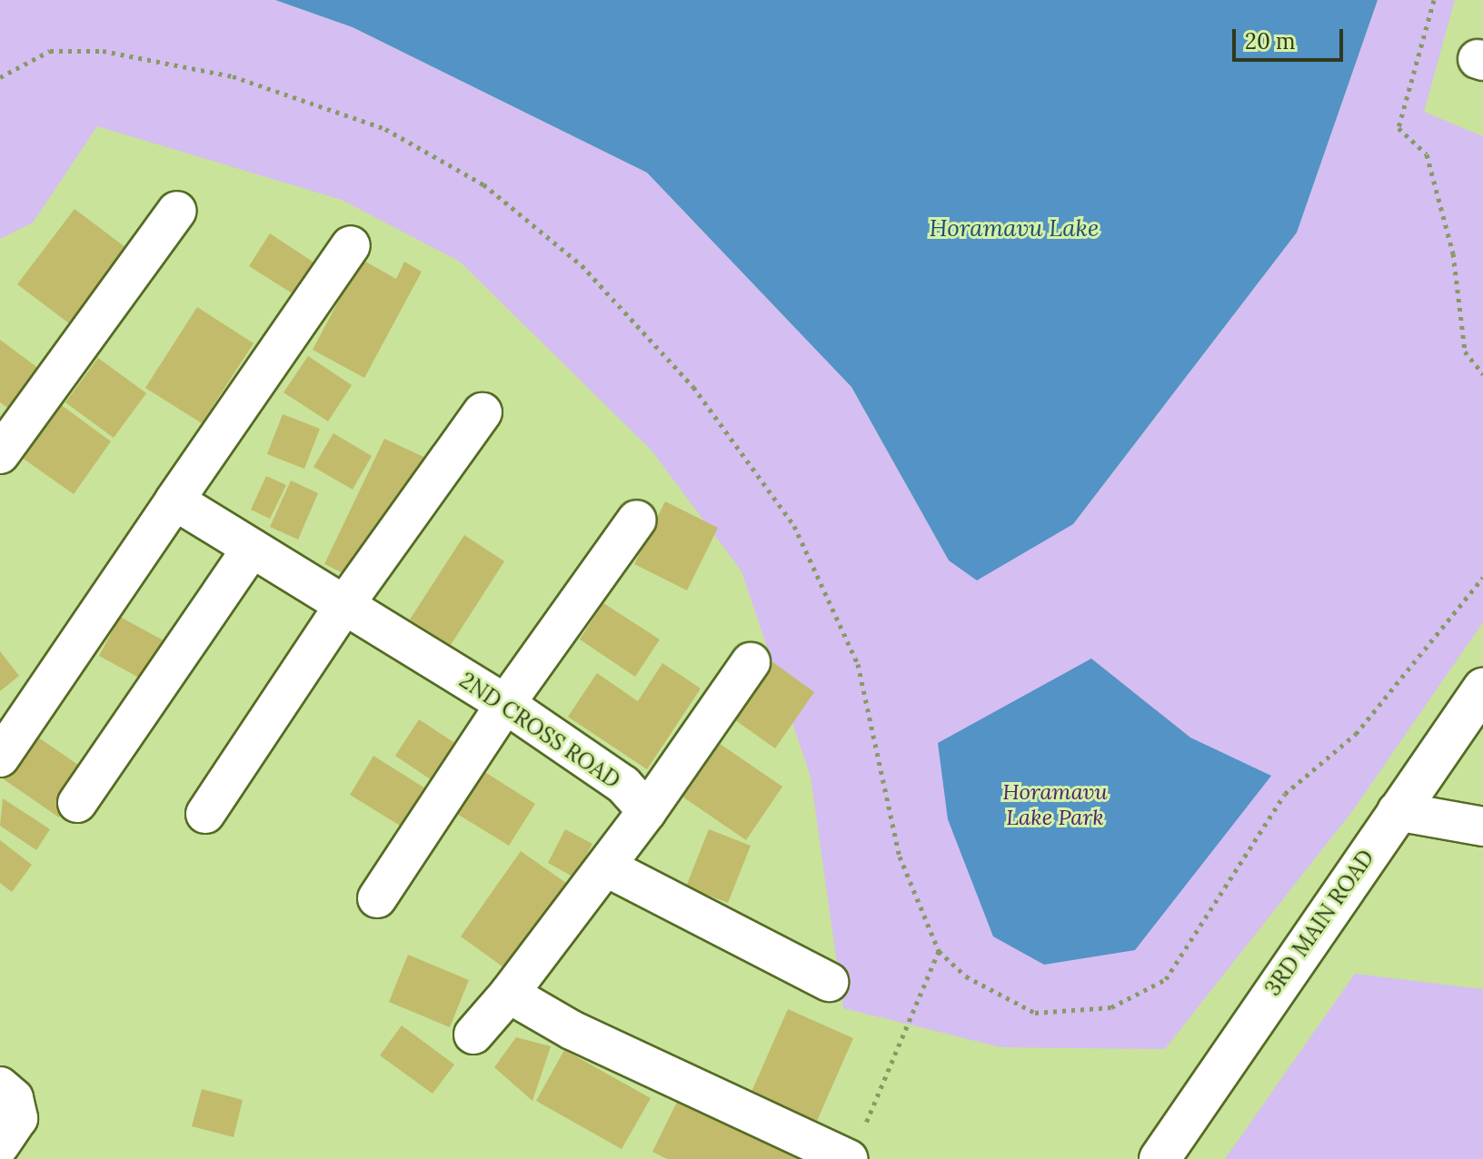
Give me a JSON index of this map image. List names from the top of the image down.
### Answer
{
  "streets": {
    "street": ["2ND CROSS ROAD", "3RD MAIN ROAD"]
  },
  "water": ["Horamavu Lake"],
  "parks": ["Horamavu Lake Park"],
  "scale_bar": "20 m"
}
